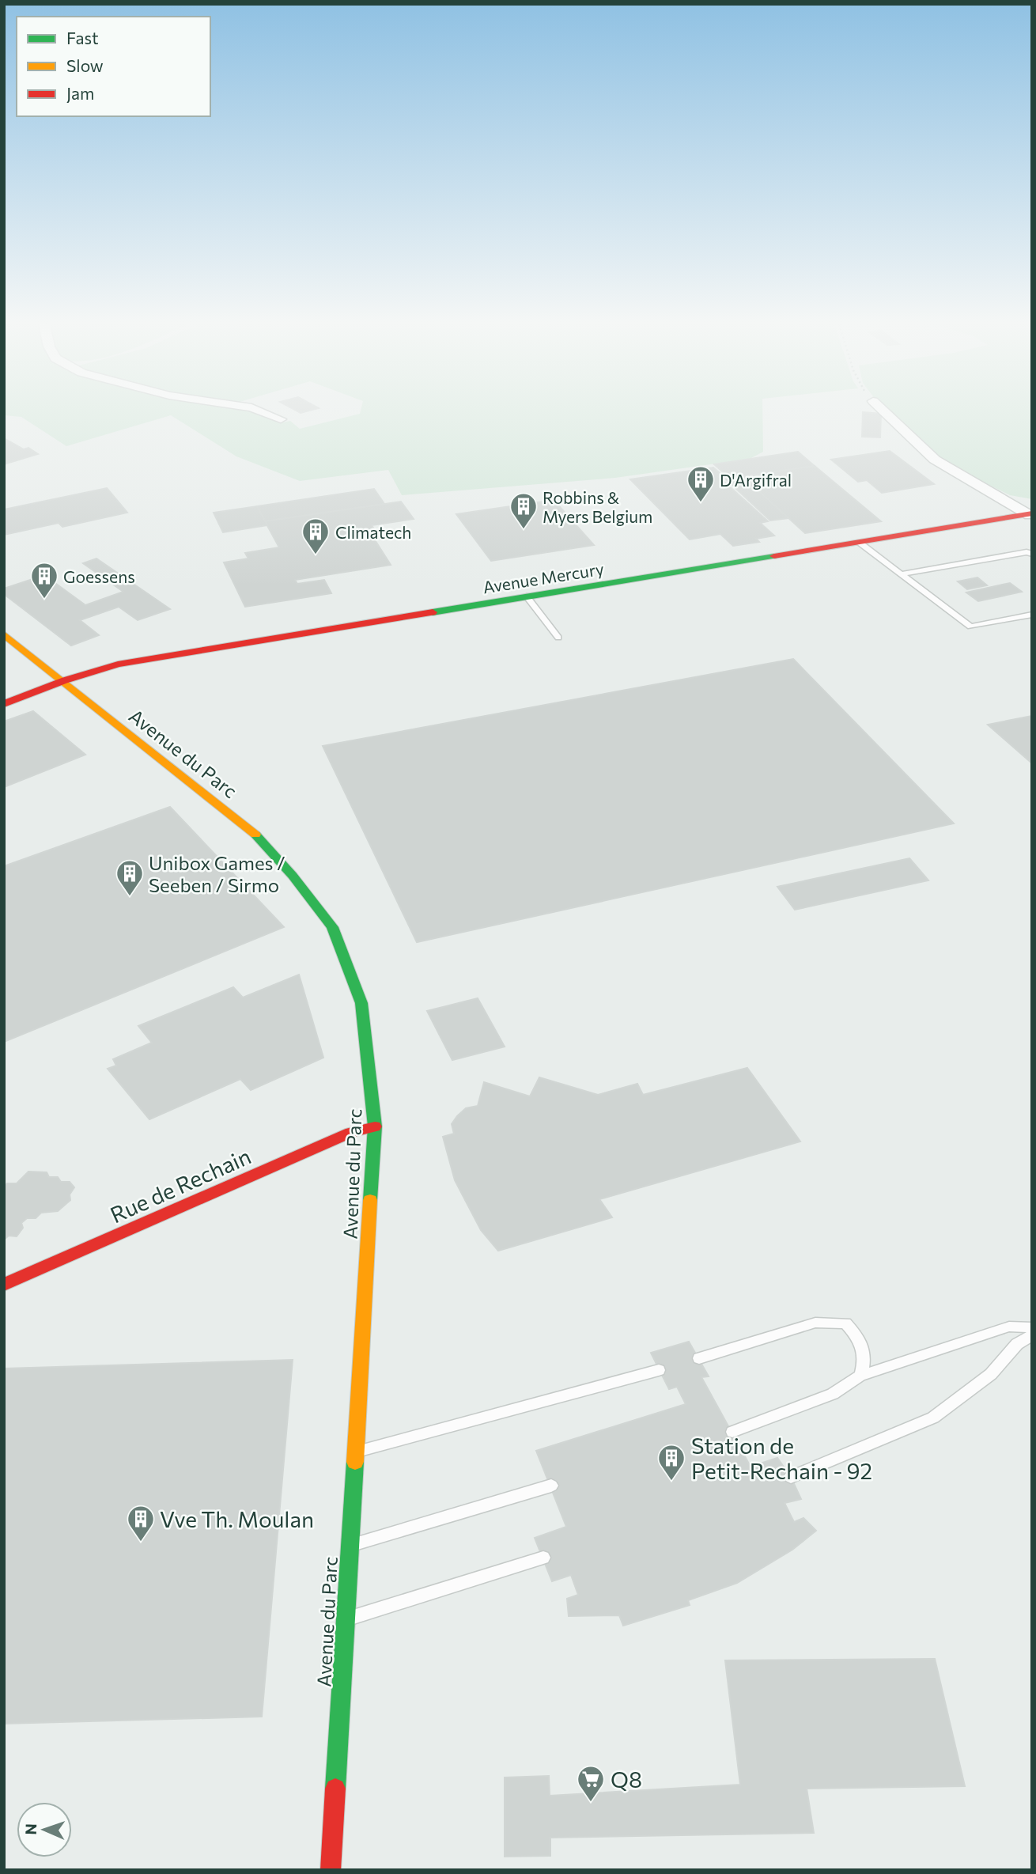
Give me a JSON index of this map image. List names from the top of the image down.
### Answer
{
  "streets": {
    "street": ["Avenue Mercury", "Avenue du Parc", "Rue de Rechain"]
  },
  "crossings": [
    ["Avenue Mercury", "Avenue du Parc"],
    ["Avenue du Parc", "Rue de Rechain"]
  ],
  "places": {
    "building": [
      "D'Argifral",
      "Robbins & Myers Belgium",
      "Climatech",
      "Goessens",
      "Unibox Games / Seeben / Sirmo",
      "Station de Petit-Rechain - 92",
      "Vve Th. Moulan"
    ],
    "supermarket": ["Q8"]
  },
  "legend": ["Fast", "Slow", "Jam"],
  "north": "left"
}
